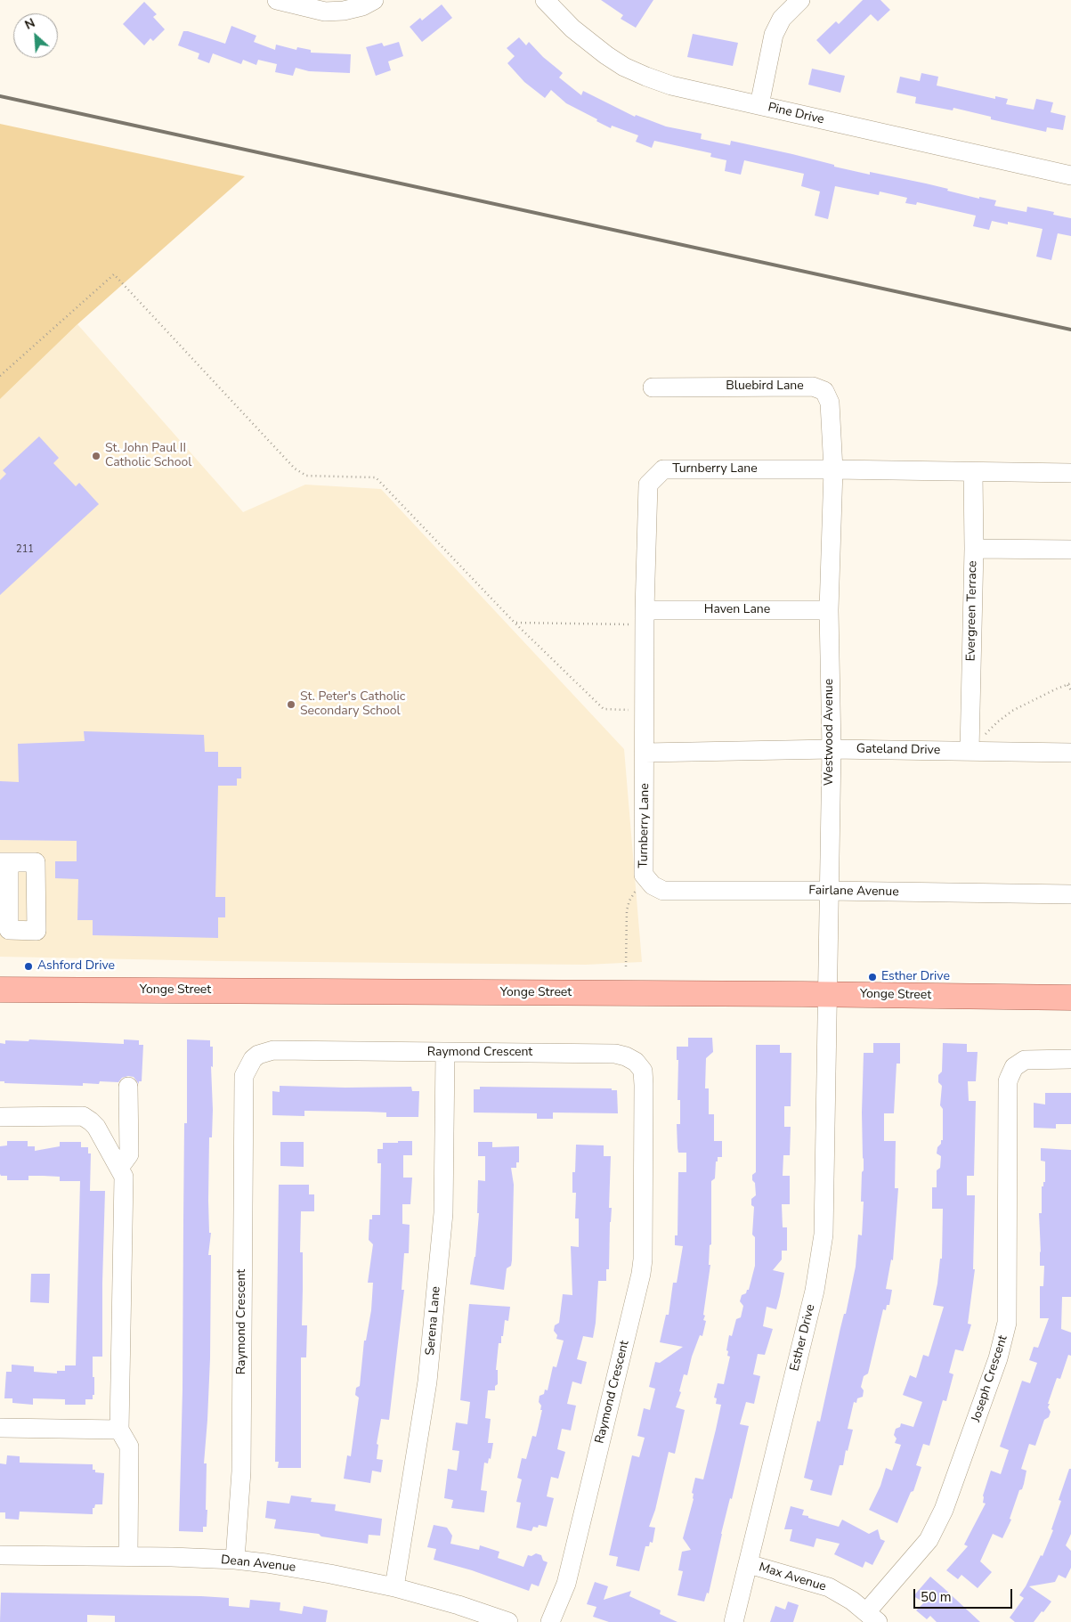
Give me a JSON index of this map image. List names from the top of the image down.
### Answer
{
  "streets": {
    "main road": ["Yonge Street"],
    "street": [
      "Pine Drive",
      "Bluebird Lane",
      "Turnberry Lane",
      "Haven Lane",
      "Evergreen Terrace",
      "Westwood Avenue",
      "Gateland Drive",
      "Fairlane Avenue",
      "Raymond Crescent",
      "Serena Lane",
      "Esther Drive",
      "Joseph Crescent",
      "Dean Avenue",
      "Max Avenue"
    ]
  },
  "crossings": [
    ["Bluebird Lane", "Turnberry Lane"],
    ["Bluebird Lane", "Westwood Avenue"],
    ["Turnberry Lane", "Haven Lane"],
    ["Turnberry Lane", "Evergreen Terrace"],
    ["Turnberry Lane", "Westwood Avenue"],
    ["Turnberry Lane", "Gateland Drive"],
    ["Turnberry Lane", "Fairlane Avenue"],
    ["Haven Lane", "Westwood Avenue"],
    ["Evergreen Terrace", "Gateland Drive"],
    ["Westwood Avenue", "Gateland Drive"],
    ["Westwood Avenue", "Fairlane Avenue"],
    ["Westwood Avenue", "Yonge Street"],
    ["Westwood Avenue", "Esther Drive"],
    ["Yonge Street", "Esther Drive"],
    ["Raymond Crescent", "Serena Lane"],
    ["Raymond Crescent", "Dean Avenue"],
    ["Serena Lane", "Dean Avenue"],
    ["Esther Drive", "Max Avenue"],
    ["Joseph Crescent", "Max Avenue"]
  ],
  "places": [
    "St. John Paul II Catholic School",
    "St. Peter's Catholic Secondary School",
    "Ashford Drive",
    "Esther Drive"
  ],
  "house_numbers": ["211"],
  "scale_bar": "50 m",
  "north": "top left"
}
